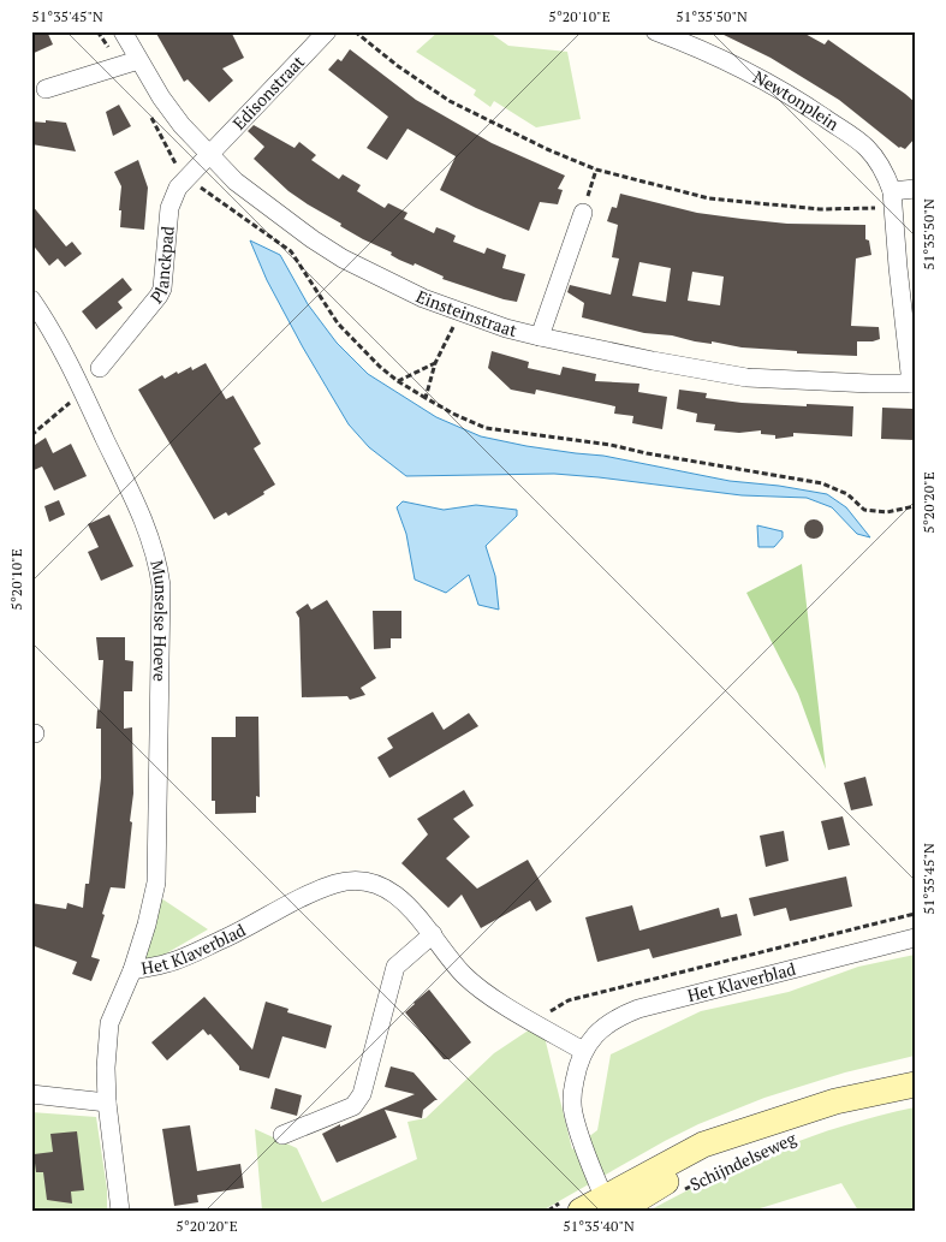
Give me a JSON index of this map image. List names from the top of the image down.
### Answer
{
  "streets": {
    "main road": ["Schijndelseweg"],
    "street": [
      "Edisonstraat",
      "Newtonplein",
      "Planckpad",
      "Einsteinstraat",
      "Munselse Hoeve",
      "Het Klaverblad"
    ]
  },
  "crossings": [
    ["Edisonstraat", "Planckpad"],
    ["Edisonstraat", "Einsteinstraat"],
    ["Newtonplein", "Einsteinstraat"],
    ["Planckpad", "Einsteinstraat"],
    ["Munselse Hoeve", "Het Klaverblad"],
    ["Het Klaverblad", "Schijndelseweg"]
  ],
  "coordinates": [
    "51°35'45\"N",
    "5°20'10\"E",
    "51°35'50\"N",
    "5°20'20\"E",
    "51°35'40\"N"
  ]
}
